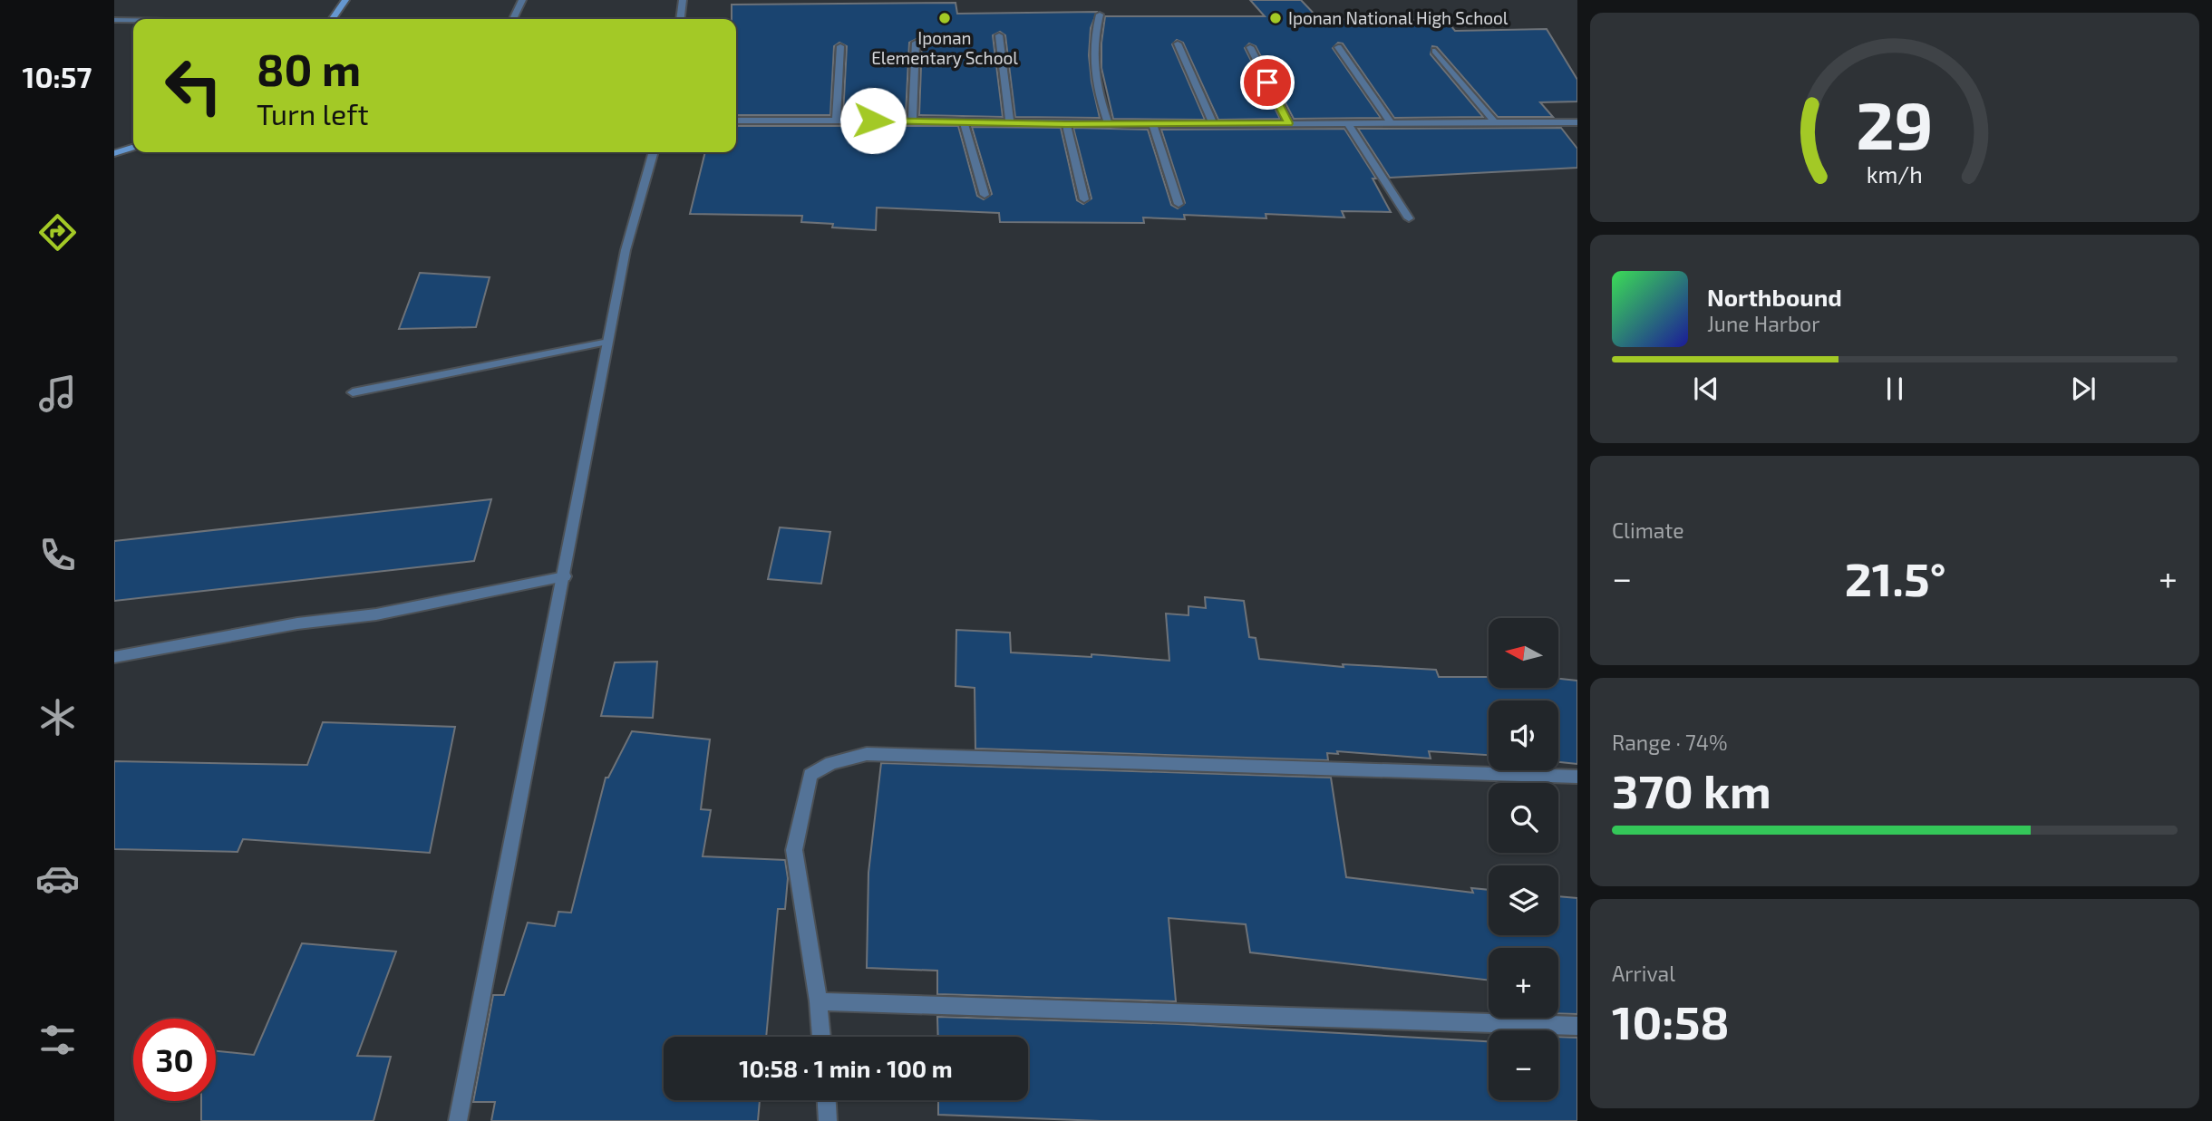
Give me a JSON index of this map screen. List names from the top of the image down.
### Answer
{
  "places": ["Iponan Elementary School", "Iponan National High School"],
  "north": "left",
  "page": {
    "tabs": "10:57",
    "turn": ["80 m", "Turn left"],
    "song": ["Northbound", "June Harbor"],
    "tile": [
      "Climate",
      ["Range · 74%", "370 km"],
      ["Arrival", "10:58"]
    ],
    "heat": ["−", "21.5°", "+"],
    "map_buttons": ["+", "−"],
    "limit": "30",
    "trip": "10:58 · 1 min · 100 m",
    "gauge": ["29", "km/h"]
  }
}
